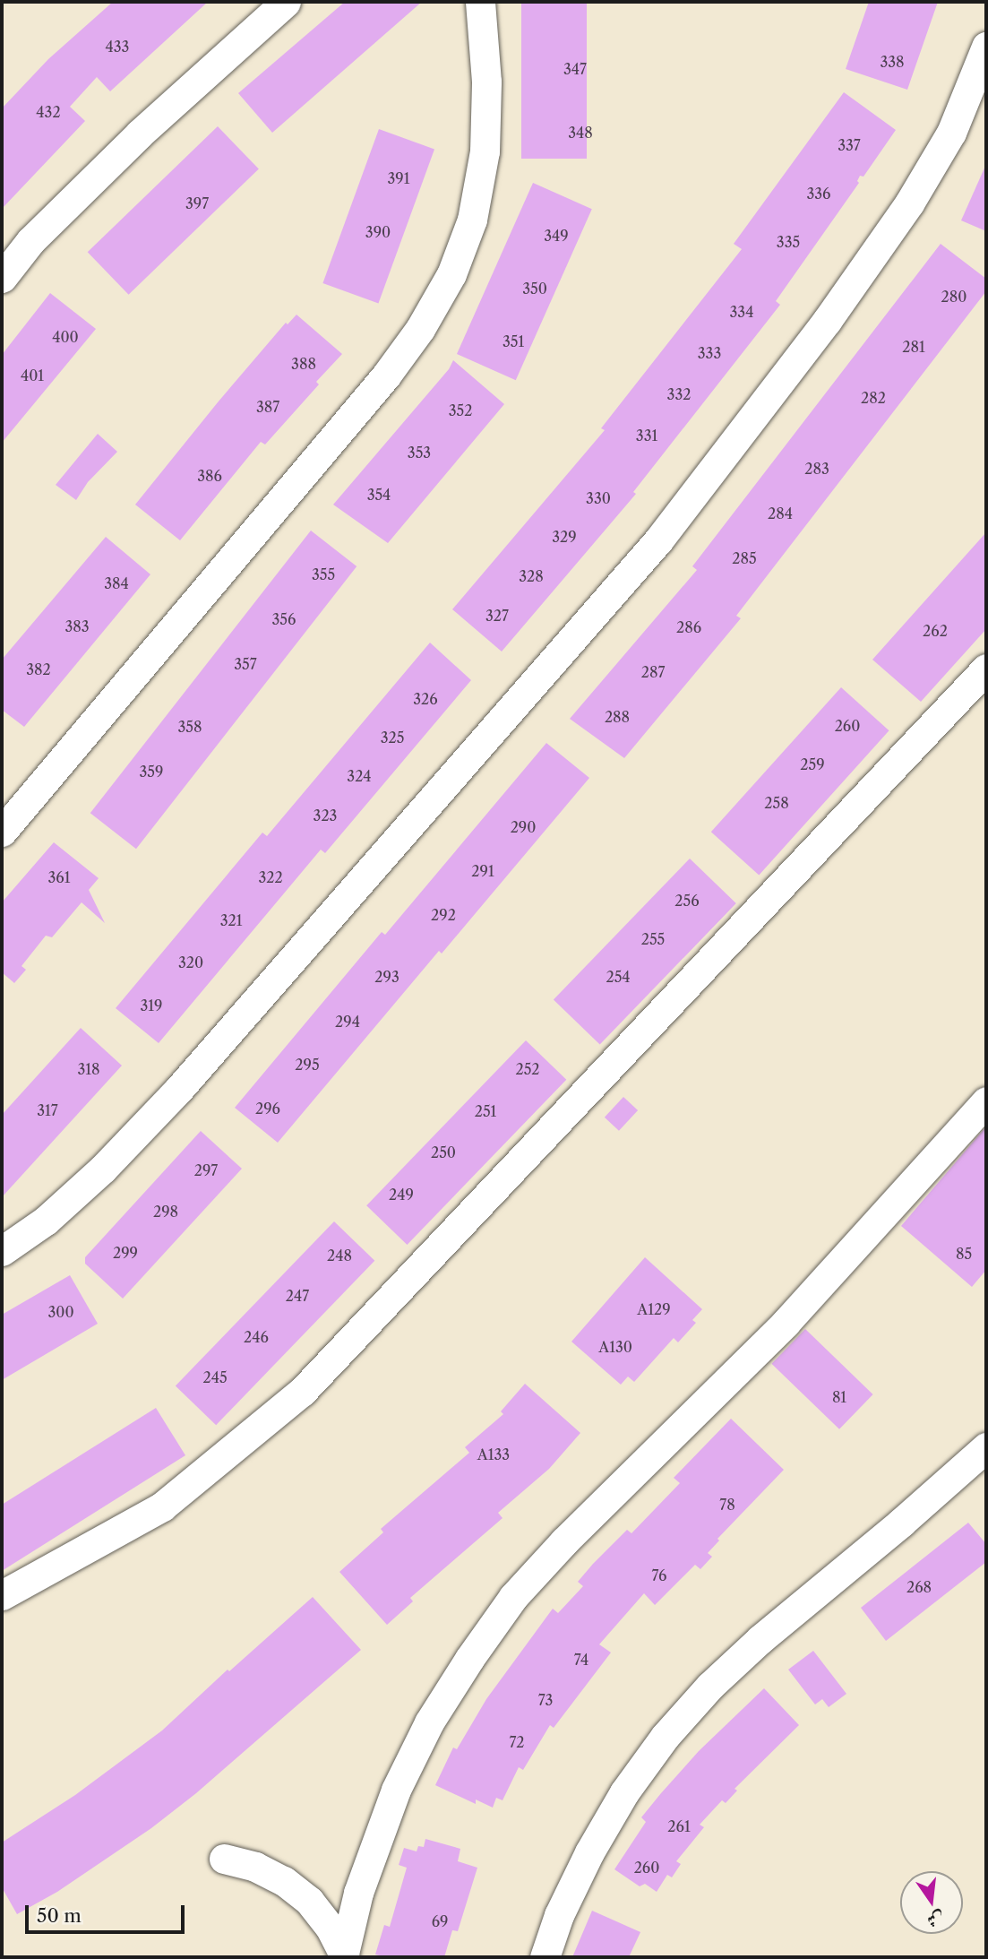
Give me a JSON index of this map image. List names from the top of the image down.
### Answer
{
  "house_numbers": [
    "433",
    "338",
    "347",
    "432",
    "348",
    "337",
    "391",
    "336",
    "397",
    "390",
    "349",
    "335",
    "350",
    "280",
    "334",
    "400",
    "351",
    "281",
    "333",
    "388",
    "401",
    "332",
    "282",
    "387",
    "352",
    "331",
    "353",
    "283",
    "386",
    "354",
    "330",
    "284",
    "329",
    "285",
    "355",
    "328",
    "384",
    "327",
    "356",
    "383",
    "286",
    "262",
    "357",
    "382",
    "287",
    "326",
    "288",
    "260",
    "358",
    "325",
    "259",
    "359",
    "324",
    "258",
    "323",
    "290",
    "291",
    "361",
    "322",
    "256",
    "292",
    "321",
    "255",
    "320",
    "293",
    "254",
    "319",
    "294",
    "295",
    "318",
    "252",
    "296",
    "317",
    "251",
    "250",
    "297",
    "249",
    "298",
    "299",
    "85",
    "248",
    "247",
    "A129",
    "300",
    "246",
    "A130",
    "245",
    "81",
    "A133",
    "78",
    "76",
    "268",
    "74",
    "73",
    "72",
    "261",
    "260",
    "69"
  ],
  "scale_bar": "50 m",
  "north": "bottom"
}
